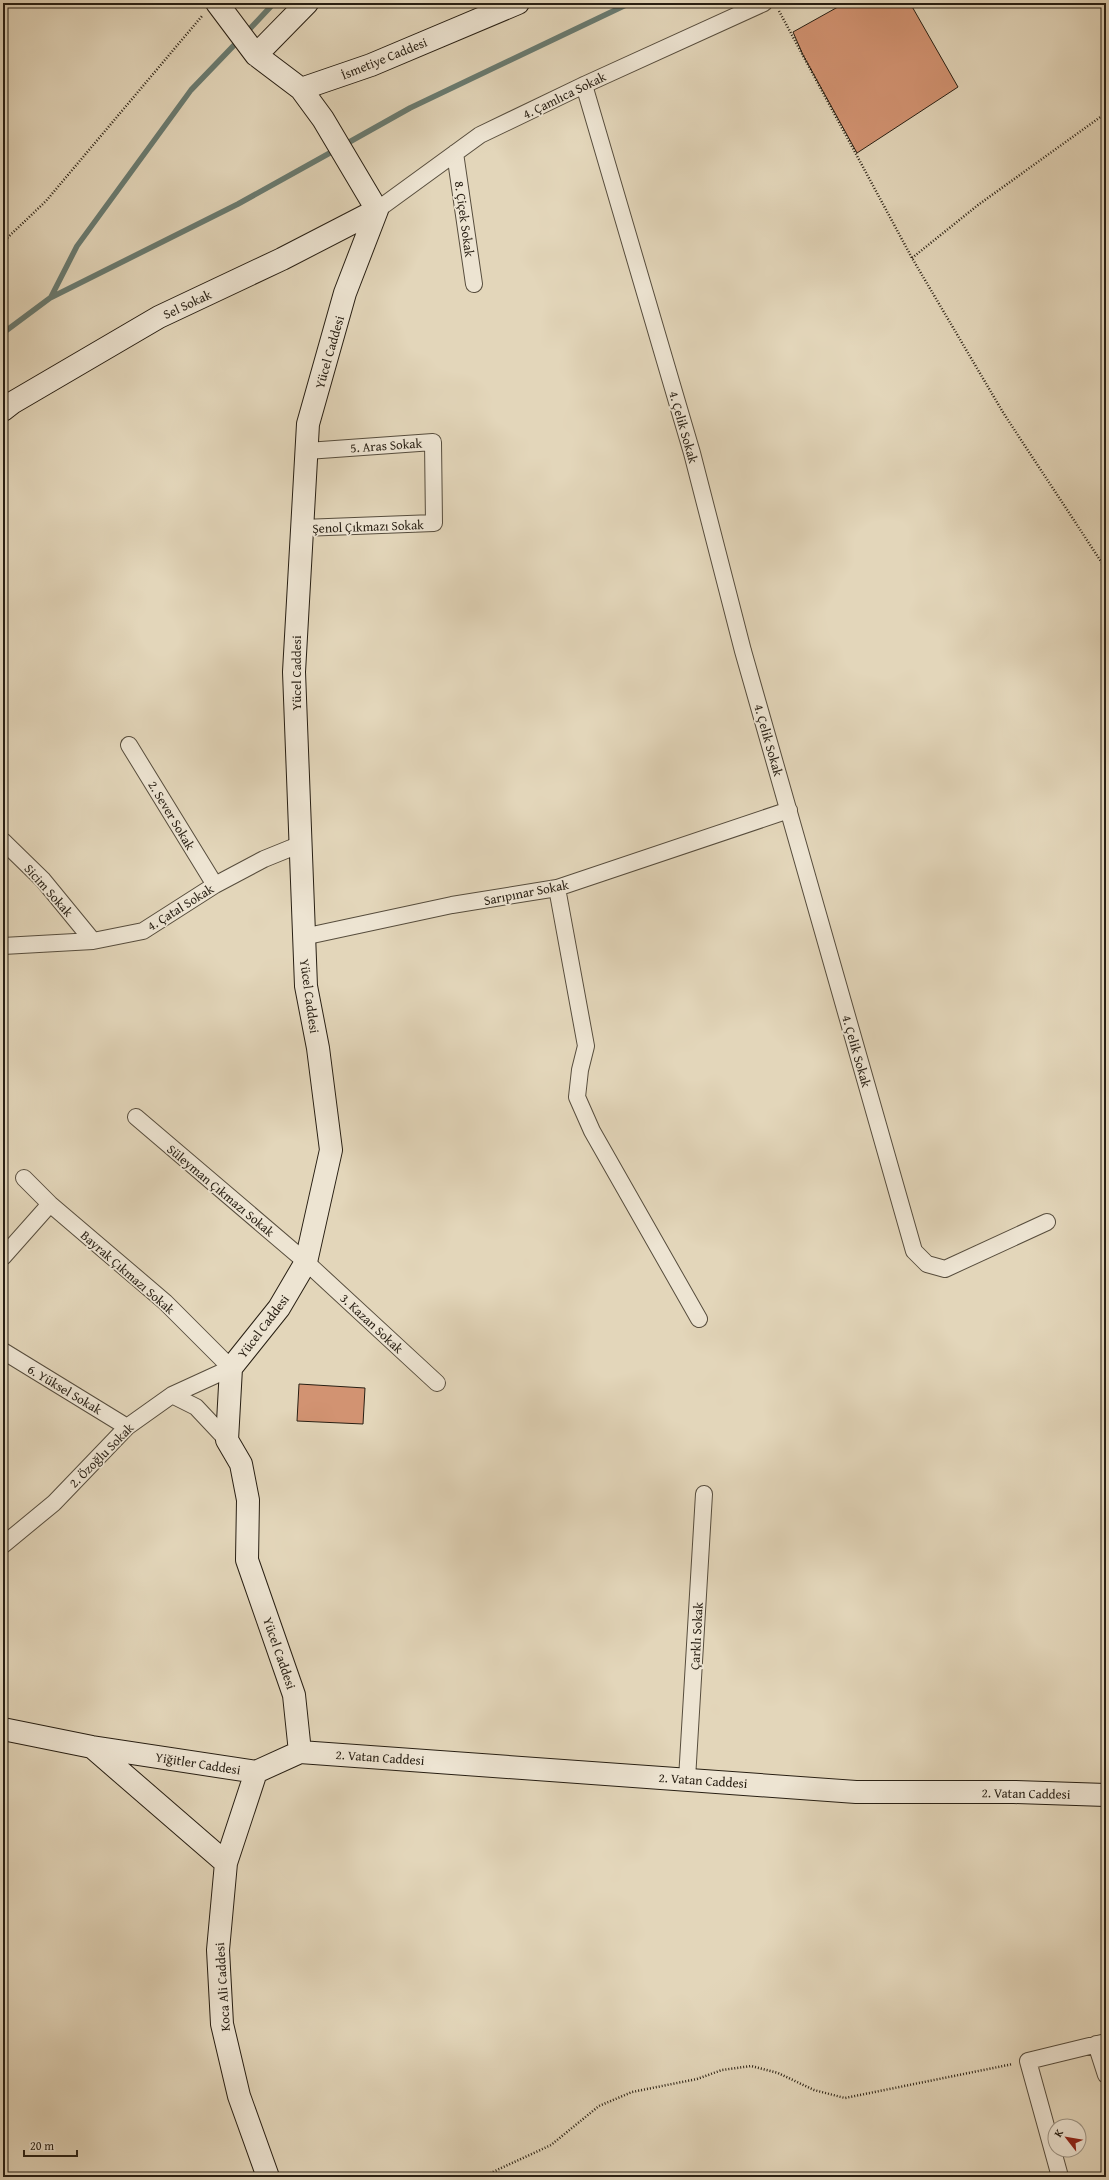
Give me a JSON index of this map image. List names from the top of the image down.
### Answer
{
  "streets": {
    "main road": [
      "İsmetiye Caddesi",
      "Sel Sokak",
      "Yücel Caddesi",
      "2. Vatan Caddesi",
      "Yiğitler Caddesi",
      "Koca Ali Caddesi"
    ],
    "street": [
      "4. Çamlıca Sokak",
      "8. Çiçek Sokak",
      "4. Çelik Sokak",
      "5. Aras Sokak",
      "Şenol Çıkmazı Sokak",
      "2. Sever Sokak",
      "Sicim Sokak",
      "Sarıpınar Sokak",
      "4. Çatal Sokak",
      "Süleyman Çıkmazı Sokak",
      "Bayrak Çıkmazı Sokak",
      "3. Kazan Sokak",
      "6. Yüksel Sokak",
      "2. Özoğlu Sokak",
      "Çarklı Sokak"
    ]
  },
  "crossings": [
    ["4. Çamlıca Sokak", "8. Çiçek Sokak"],
    ["4. Çamlıca Sokak", "Sel Sokak"],
    ["4. Çamlıca Sokak", "Yücel Caddesi"],
    ["4. Çamlıca Sokak", "4. Çelik Sokak"],
    ["Sel Sokak", "Yücel Caddesi"],
    ["Yücel Caddesi", "5. Aras Sokak"],
    ["Yücel Caddesi", "Şenol Çıkmazı Sokak"],
    ["Yücel Caddesi", "Sarıpınar Sokak"],
    ["Yücel Caddesi", "4. Çatal Sokak"],
    ["Yücel Caddesi", "Süleyman Çıkmazı Sokak"],
    ["Yücel Caddesi", "Bayrak Çıkmazı Sokak"],
    ["Yücel Caddesi", "3. Kazan Sokak"],
    ["Yücel Caddesi", "2. Özoğlu Sokak"],
    ["Yücel Caddesi", "2. Vatan Caddesi"],
    ["Yücel Caddesi", "Yiğitler Caddesi"],
    ["4. Çelik Sokak", "Sarıpınar Sokak"],
    ["5. Aras Sokak", "Şenol Çıkmazı Sokak"],
    ["2. Sever Sokak", "4. Çatal Sokak"],
    ["Sicim Sokak", "4. Çatal Sokak"],
    ["Süleyman Çıkmazı Sokak", "3. Kazan Sokak"],
    ["Bayrak Çıkmazı Sokak", "2. Özoğlu Sokak"],
    ["6. Yüksel Sokak", "2. Özoğlu Sokak"],
    ["Çarklı Sokak", "2. Vatan Caddesi"],
    ["2. Vatan Caddesi", "Yiğitler Caddesi"],
    ["Yiğitler Caddesi", "Koca Ali Caddesi"]
  ],
  "scale_bar": "20 m",
  "north": "top left"
}
